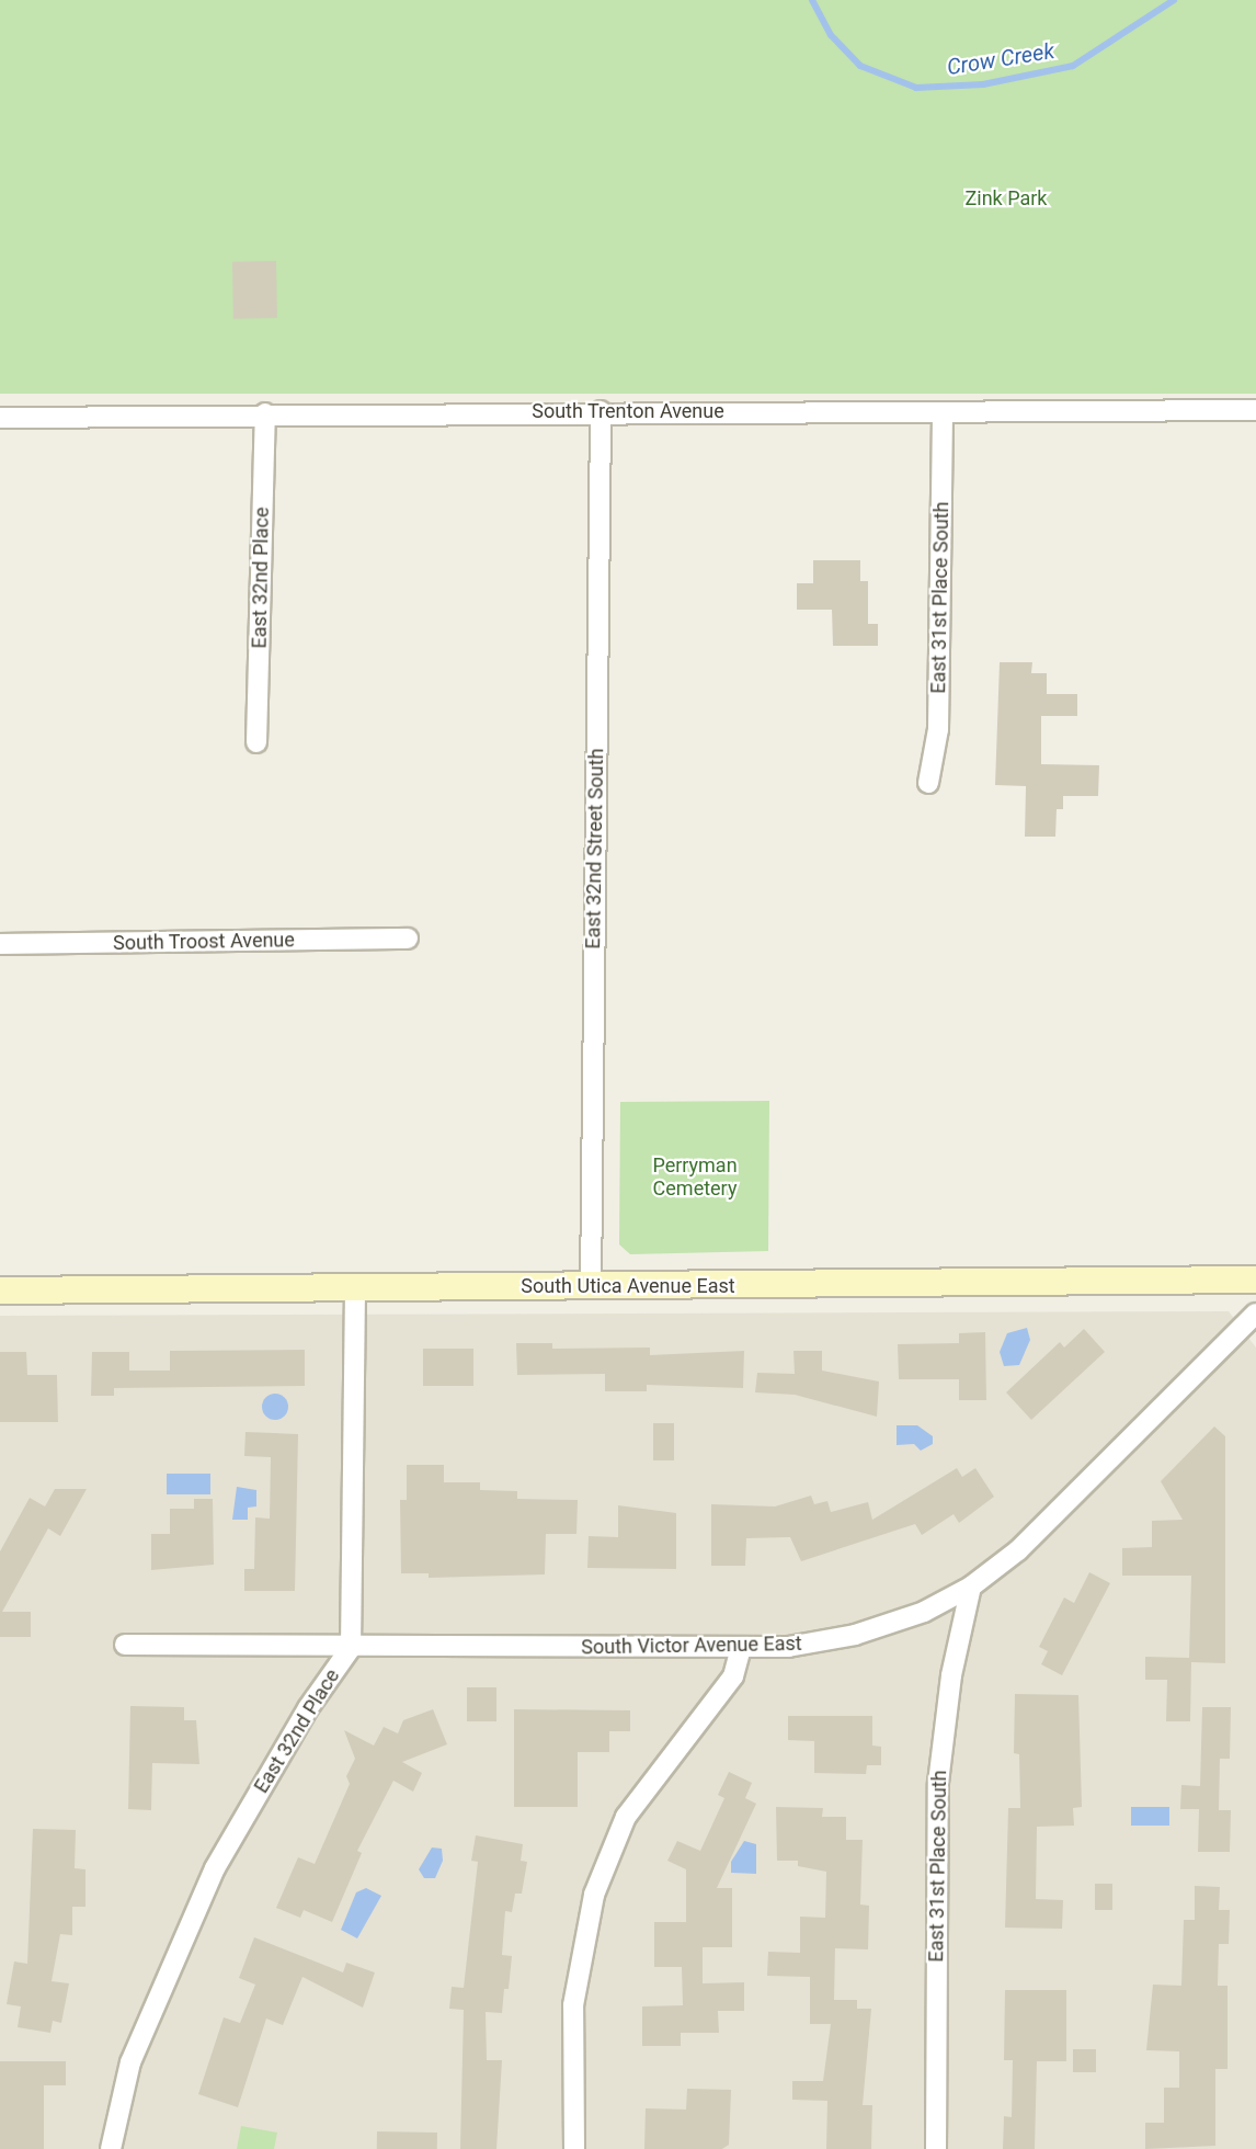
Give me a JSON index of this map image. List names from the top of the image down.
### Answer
{
  "streets": {
    "street": [
      "South Trenton Avenue",
      "East 32nd Place",
      "East 31st Place South",
      "East 32nd Street South",
      "South Troost Avenue",
      "South Utica Avenue East",
      "South Victor Avenue East"
    ]
  },
  "crossings": [
    ["South Trenton Avenue", "East 32nd Place"],
    ["South Trenton Avenue", "East 31st Place South"],
    ["South Trenton Avenue", "East 32nd Street South"],
    ["East 32nd Place", "South Utica Avenue East"],
    ["East 32nd Place", "South Victor Avenue East"],
    ["East 31st Place South", "South Victor Avenue East"],
    ["East 32nd Street South", "South Utica Avenue East"]
  ],
  "water": ["Crow Creek"],
  "parks": ["Zink Park", "Perryman Cemetery"]
}
